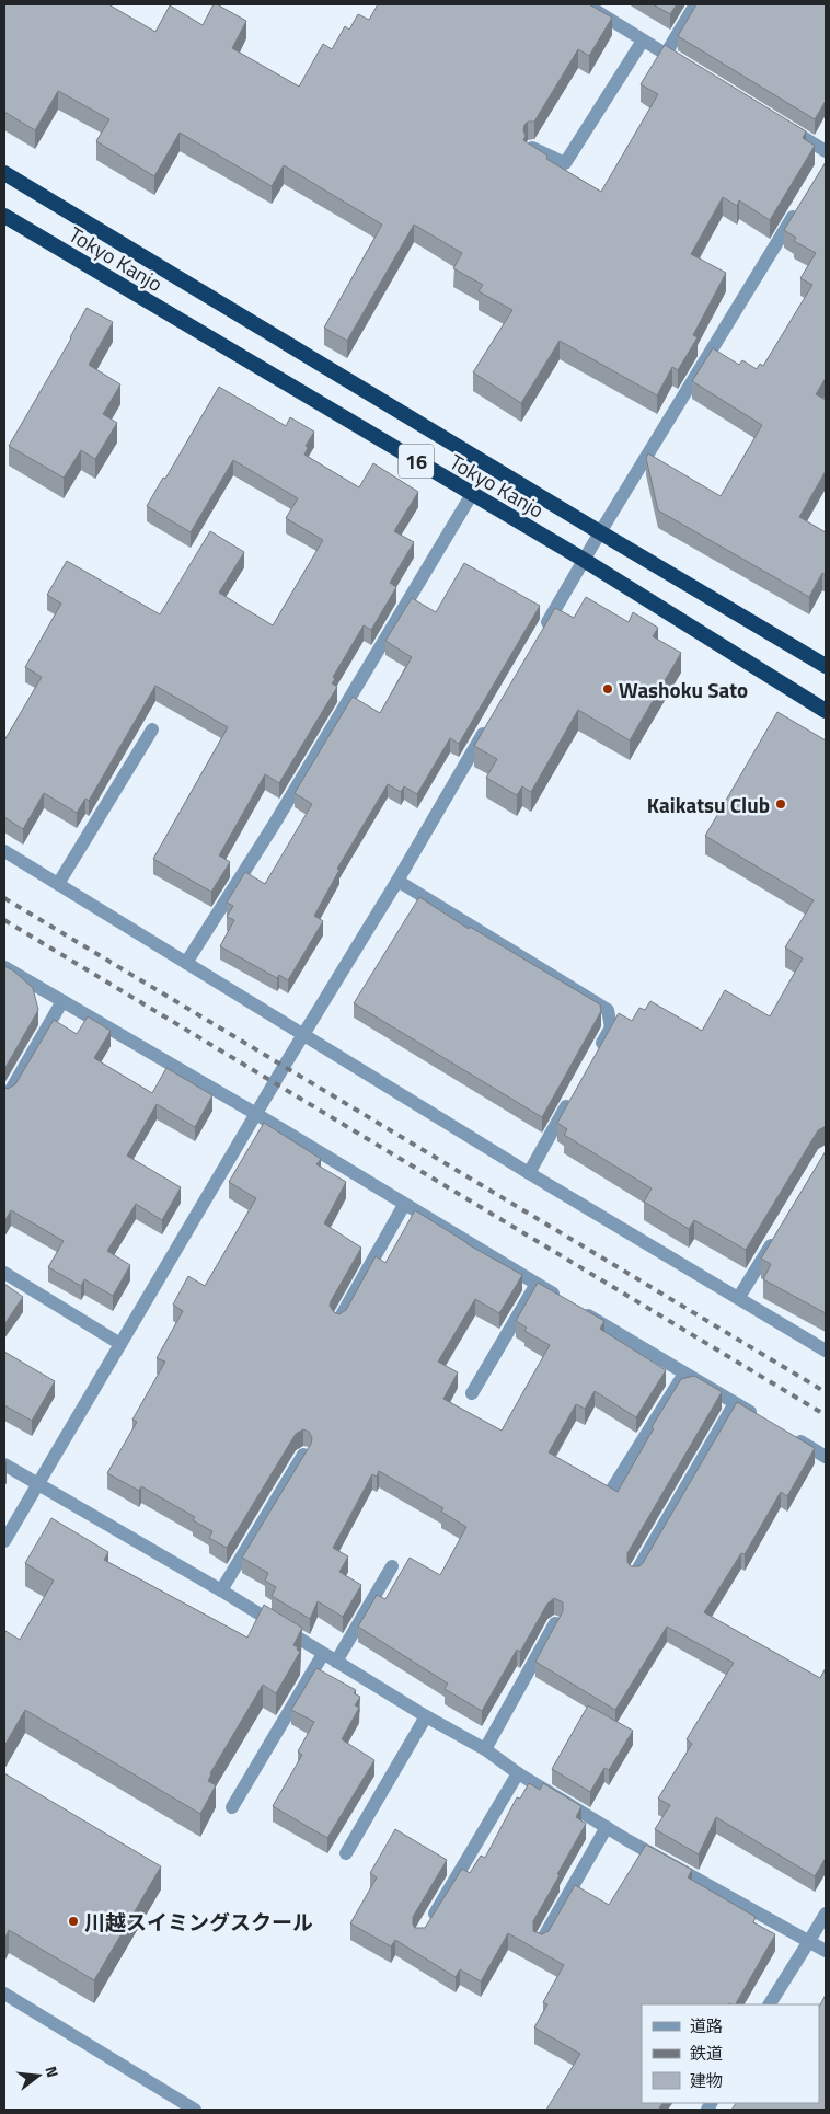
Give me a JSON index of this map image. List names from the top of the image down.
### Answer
{
  "streets": {
    "highway": ["Tokyo Kanjo", "16"]
  },
  "places": ["Washoku Sato", "Kaikatsu Club", "川越スイミングスクール"],
  "legend": ["道路", "鉄道", "建物"],
  "north": "right"
}
